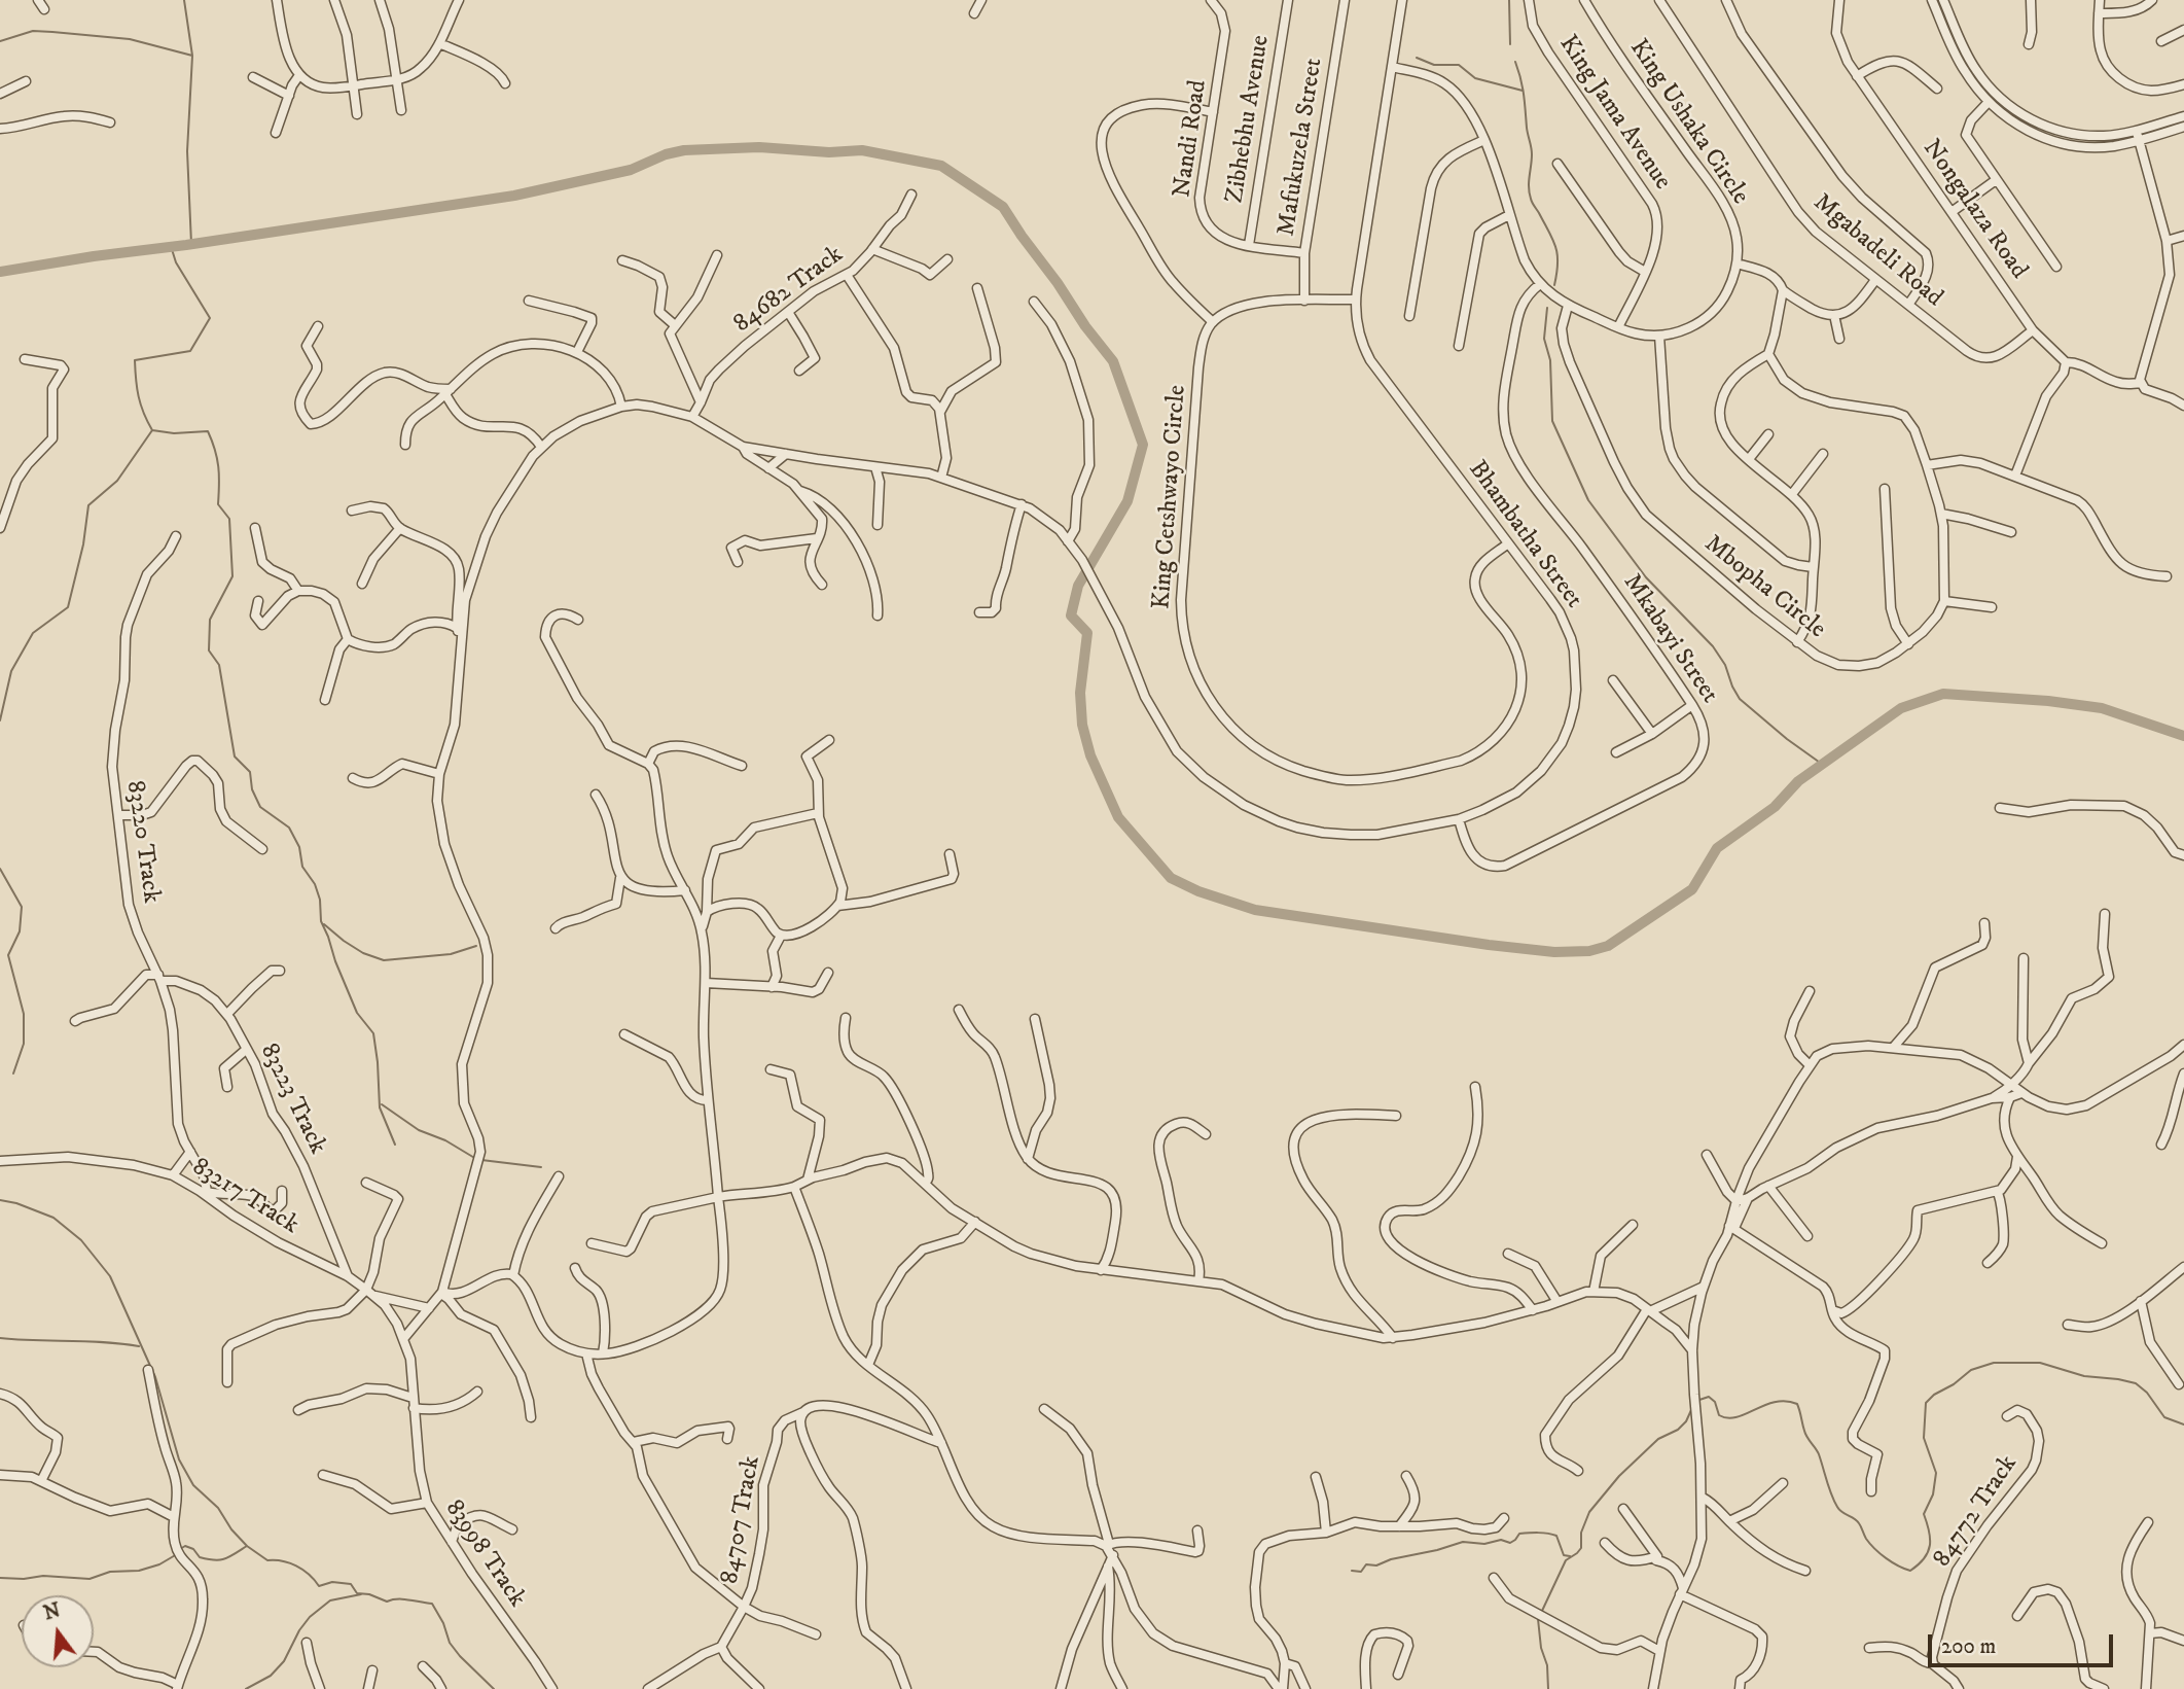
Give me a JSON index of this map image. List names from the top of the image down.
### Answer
{
  "streets": {
    "street": [
      "King Jama Avenue",
      "Zibhebhu Avenue",
      "King Ushaka Circle",
      "Nandi Road",
      "Mafukuzela Street",
      "Nongalaza Road",
      "Mgabadeli Road",
      "84682 Track",
      "King Cetshwayo Circle",
      "Bhambatha Street",
      "Mbopha Circle",
      "Mkabayi Street",
      "83220 Track",
      "83223 Track",
      "83217 Track",
      "84772 Track",
      "84707 Track",
      "83998 Track"
    ]
  },
  "crossings": [
    ["King Jama Avenue", "King Ushaka Circle"],
    ["Zibhebhu Avenue", "Nandi Road"],
    ["King Ushaka Circle", "Bhambatha Street"],
    ["King Ushaka Circle", "Mbopha Circle"],
    ["King Ushaka Circle", "Mkabayi Street"],
    ["Nandi Road", "Mafukuzela Street"],
    ["Nongalaza Road", "Mgabadeli Road"],
    ["King Cetshwayo Circle", "Bhambatha Street"],
    ["Bhambatha Street", "Mkabayi Street"],
    ["83220 Track", "83223 Track"],
    ["83220 Track", "83217 Track"],
    ["83223 Track", "83217 Track"],
    ["83217 Track", "83998 Track"]
  ],
  "scale_bar": "200 m",
  "north": "top"
}
